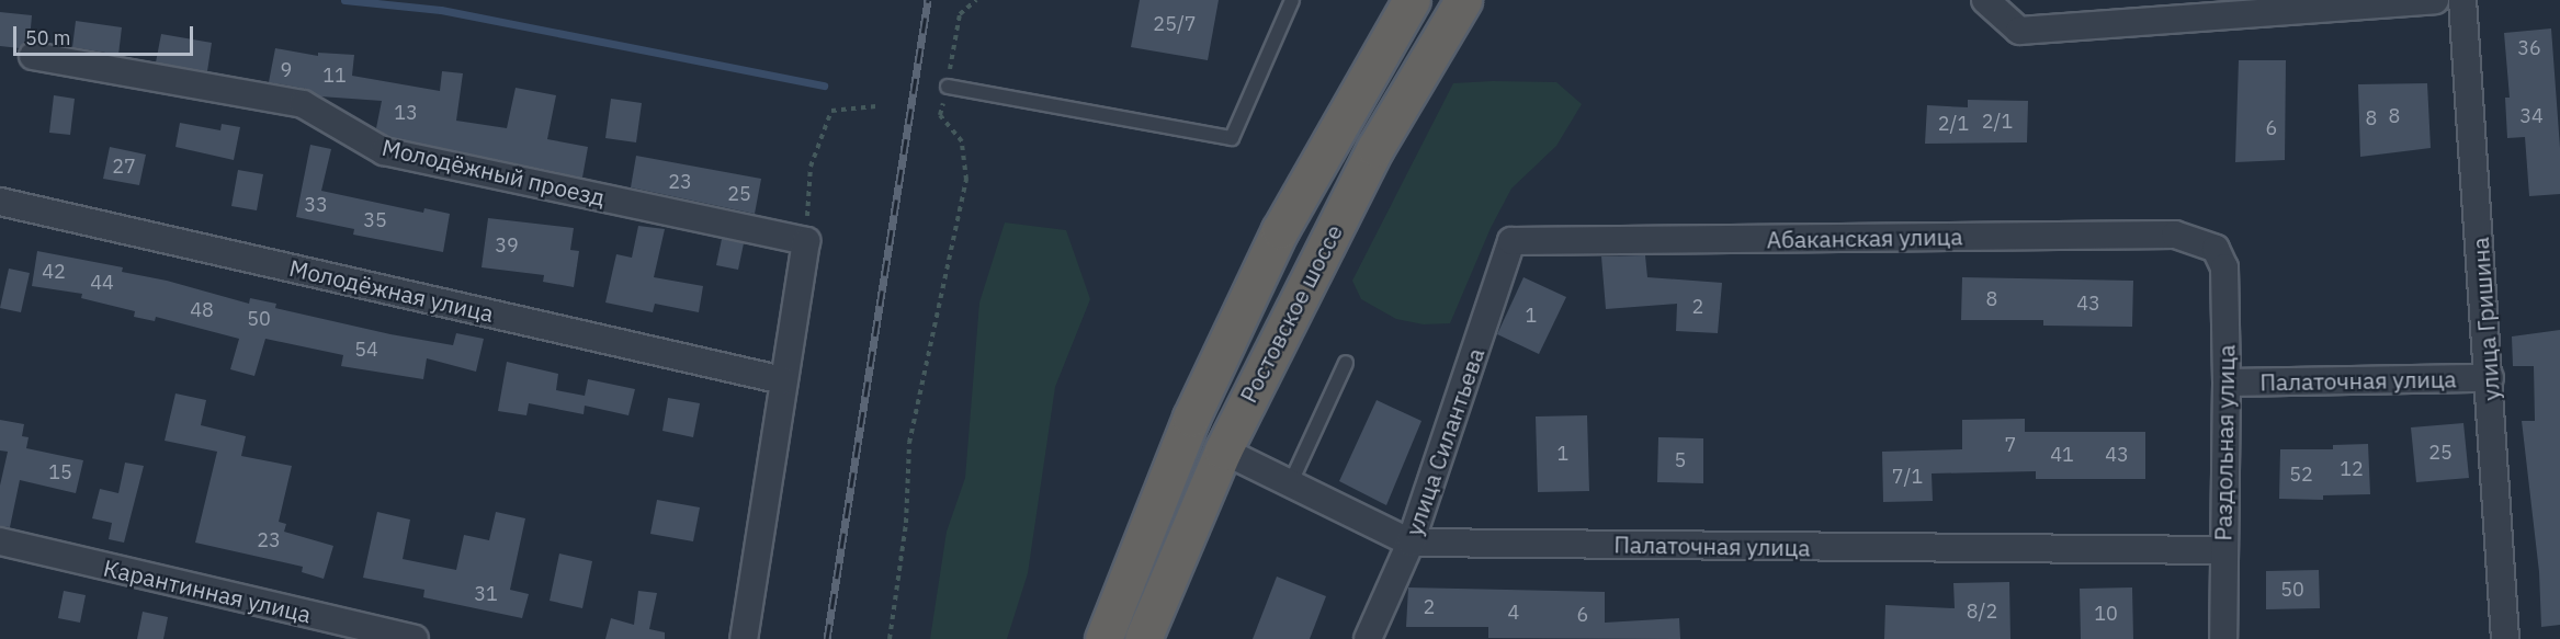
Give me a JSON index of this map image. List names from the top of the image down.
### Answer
{
  "streets": {
    "highway": ["Ростовское шоссе"],
    "street": [
      "Молодёжный проезд",
      "Абаканская улица",
      "Молодёжная улица",
      "улица Гришина",
      "Палаточная улица",
      "улица Силантьева",
      "Раздольная улица",
      "Карантинная улица"
    ]
  },
  "crossings": [
    ["Абаканская улица", "улица Силантьева"],
    ["Абаканская улица", "Раздольная улица"],
    ["Ростовское шоссе", "Палаточная улица"],
    ["улица Гришина", "Палаточная улица"],
    ["Палаточная улица", "улица Силантьева"],
    ["Палаточная улица", "Раздольная улица"]
  ],
  "house_numbers": [
    "25/7",
    "36",
    "9",
    "11",
    "13",
    "8",
    "34",
    "8",
    "2/1",
    "2/1",
    "6",
    "27",
    "23",
    "25",
    "33",
    "35",
    "39",
    "42",
    "44",
    "8",
    "43",
    "2",
    "48",
    "1",
    "50",
    "54",
    "7",
    "25",
    "1",
    "41",
    "43",
    "5",
    "12",
    "15",
    "52",
    "7/1",
    "23",
    "50",
    "31",
    "2",
    "8/2",
    "4",
    "10",
    "6"
  ],
  "scale_bar": "50 m"
}
